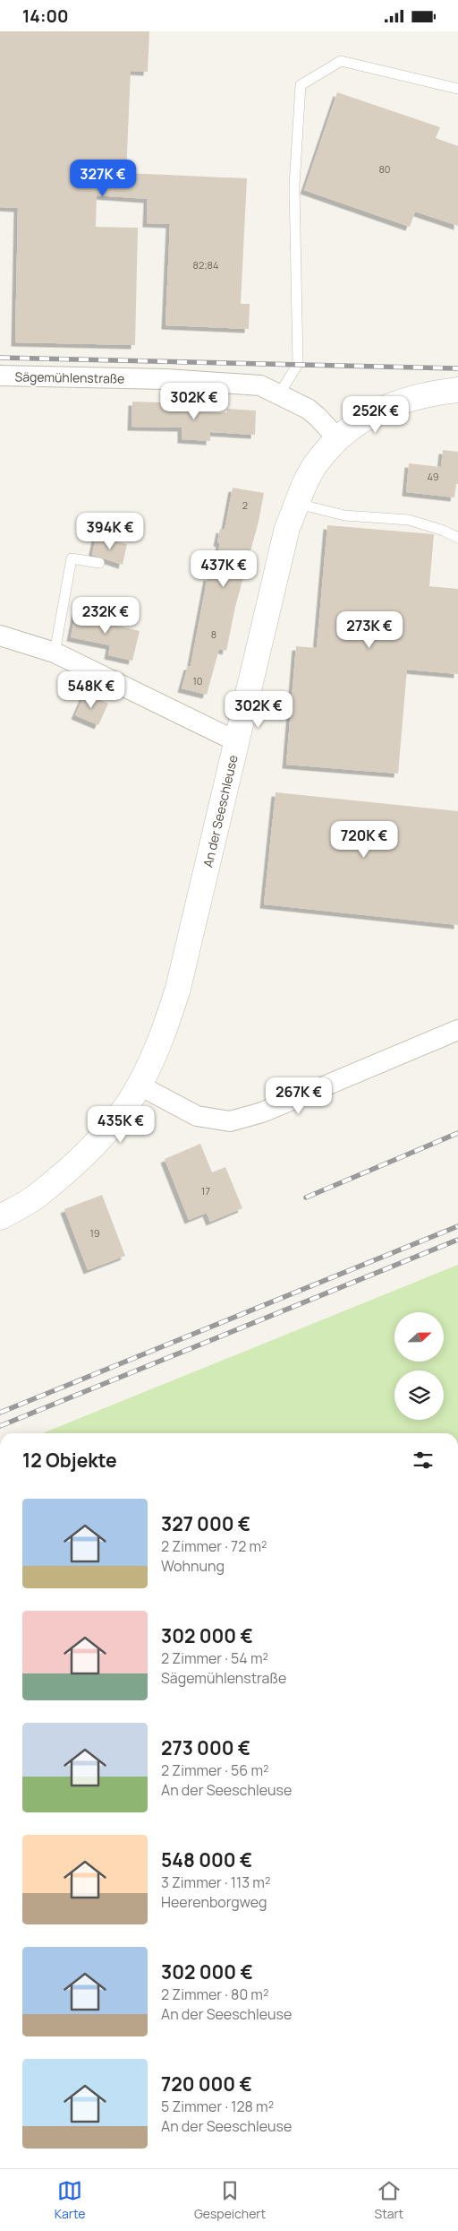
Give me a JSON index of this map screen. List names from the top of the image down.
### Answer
{
  "streets": {
    "street": ["Sägemühlenstraße", "An der Seeschleuse"]
  },
  "crossings": [
    ["Sägemühlenstraße", "An der Seeschleuse"]
  ],
  "house_numbers": [
    "80",
    "82;84",
    "49",
    "2",
    "8",
    "10",
    "17",
    "19"
  ],
  "north": "right",
  "page": {
    "status": "14:00",
    "price": [
      "327K €",
      "302K €",
      "252K €",
      "394K €",
      "437K €",
      "232K €",
      "273K €",
      "548K €",
      "302K €",
      "720K €",
      "267K €",
      "435K €"
    ],
    "heading": "12 Objekte",
    "list": [
      {
        "name": "327 000 €",
        "note": "2 Zimmer · 72 m² · Wohnung"
      },
      {
        "name": "302 000 €",
        "note": "2 Zimmer · 54 m² · Sägemühlenstraße"
      },
      {
        "name": "273 000 €",
        "note": "2 Zimmer · 56 m² · An der Seeschleuse"
      },
      {
        "name": "548 000 €",
        "note": "3 Zimmer · 113 m² · Heerenborgweg"
      },
      {
        "name": "302 000 €",
        "note": "2 Zimmer · 80 m² · An der Seeschleuse"
      },
      {
        "name": "720 000 €",
        "note": "5 Zimmer · 128 m² · An der Seeschleuse"
      }
    ],
    "tabs": ["Karte", "Gespeichert", "Start"]
  }
}
